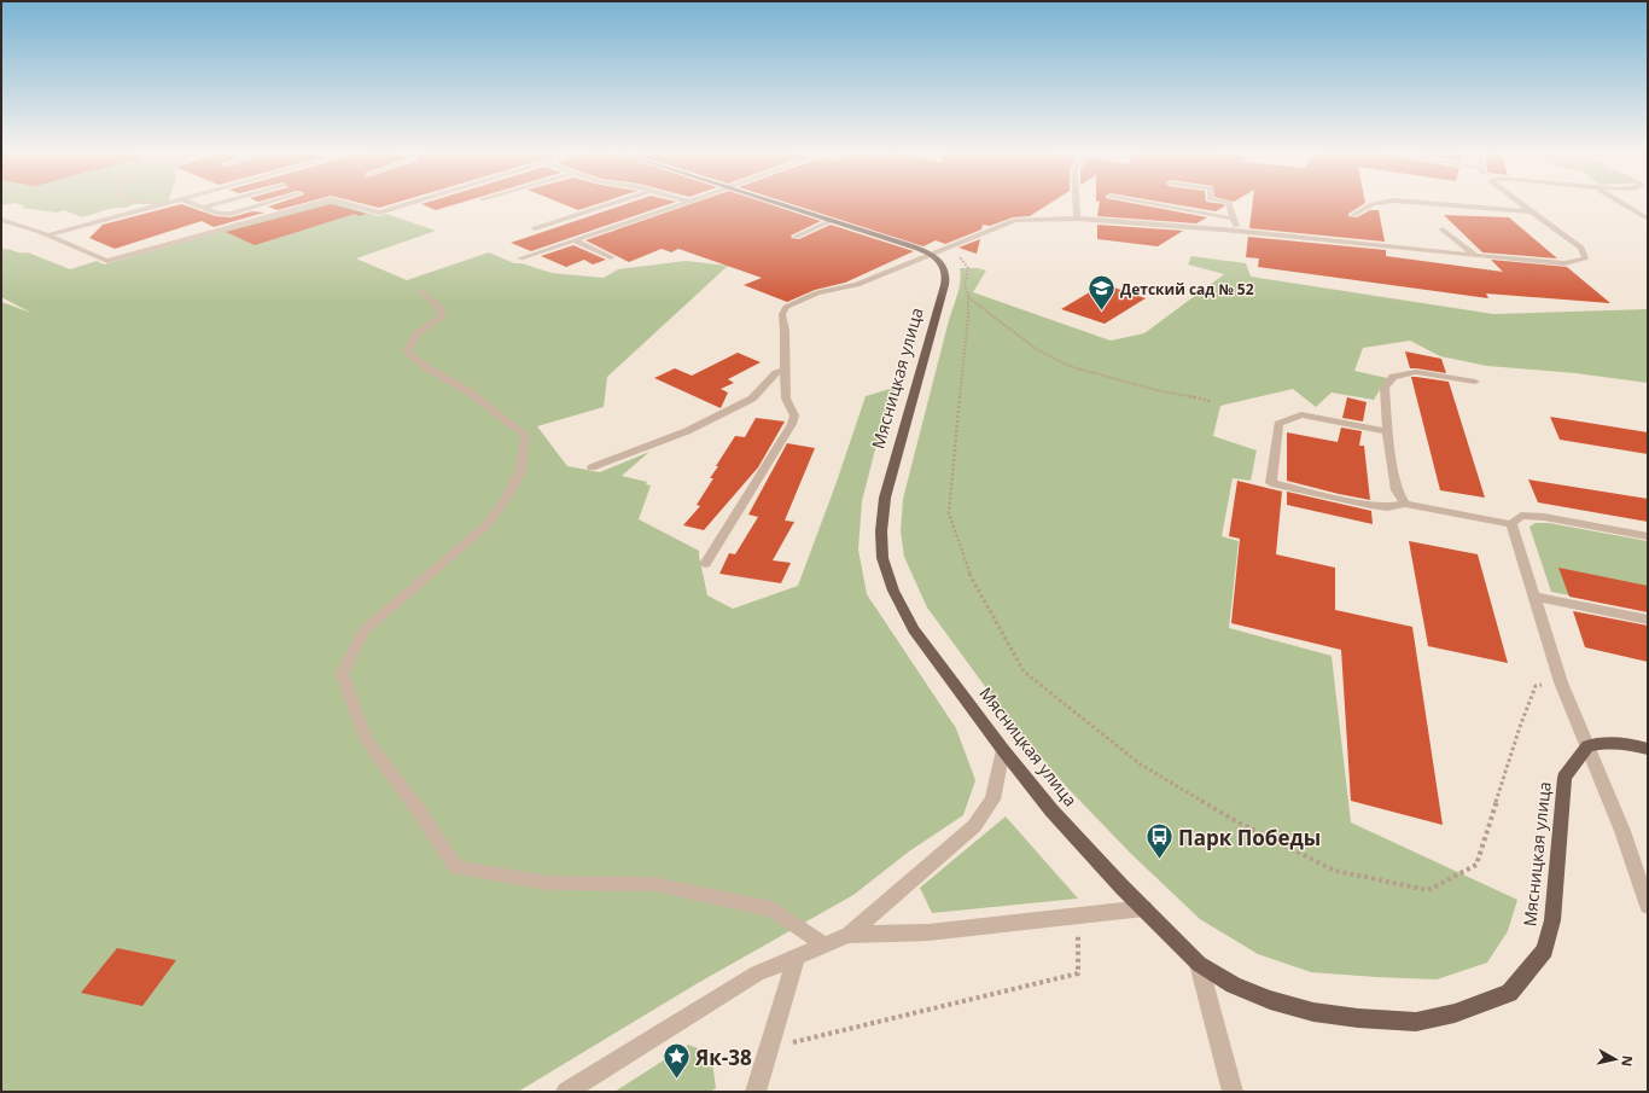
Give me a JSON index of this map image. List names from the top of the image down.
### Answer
{
  "streets": {
    "main road": ["Мясницкая улица"]
  },
  "places": {
    "school or university": ["Детский сад № 52"],
    "bus stop": ["Парк Победы"],
    "place": ["Як-38"]
  },
  "north": "right"
}
